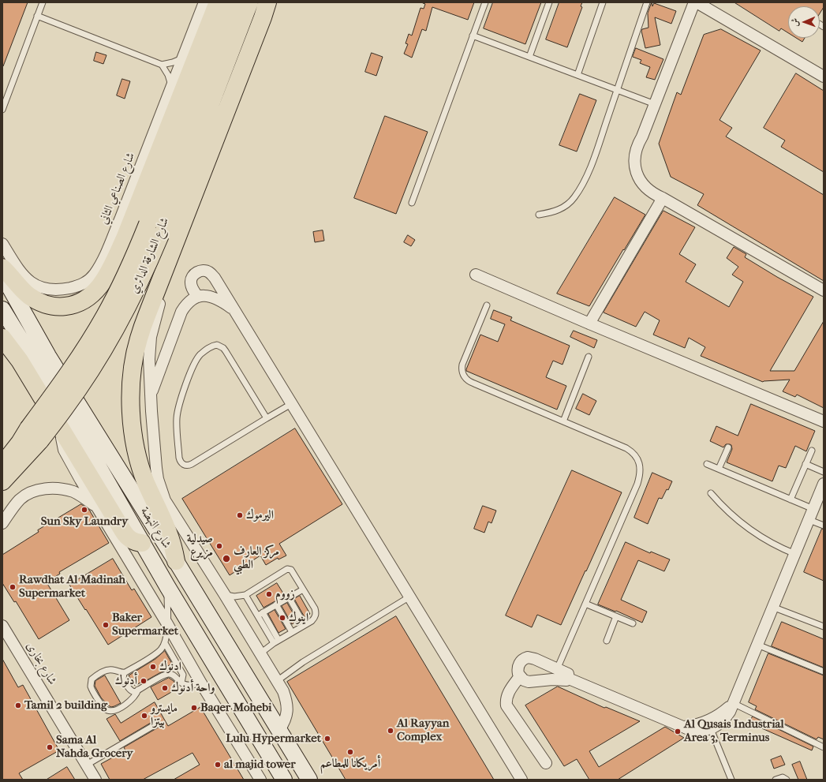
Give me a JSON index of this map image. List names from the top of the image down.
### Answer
{
  "streets": {
    "highway": ["شارع الشارقة الدائري"],
    "main road": ["شارع النهضة"],
    "street": ["شارع الصناعي الثاني", "شارع بخارى"]
  },
  "places": [
    "Sun Sky Laundry",
    "اليرموك",
    "صيدلية مزيرع",
    "مركز العارف الطبي",
    "Rawdhat Al Madinah Supermarket",
    "زووم",
    "اينوك",
    "Baker Supermarket",
    "ادنوك",
    "أدنوك",
    "واحة أدنوك",
    "Tamil 2 building",
    "Baqer Mohebi",
    "مايسترو بيتزا",
    "Al Rayyan Complex",
    "Al Qusais Industrial Area 3, Terminus",
    "Lulu Hypermarket",
    "Sama Al Nahda Grocery",
    "أمريكانا للمطاعم",
    "al majid tower"
  ],
  "north": "left"
}
